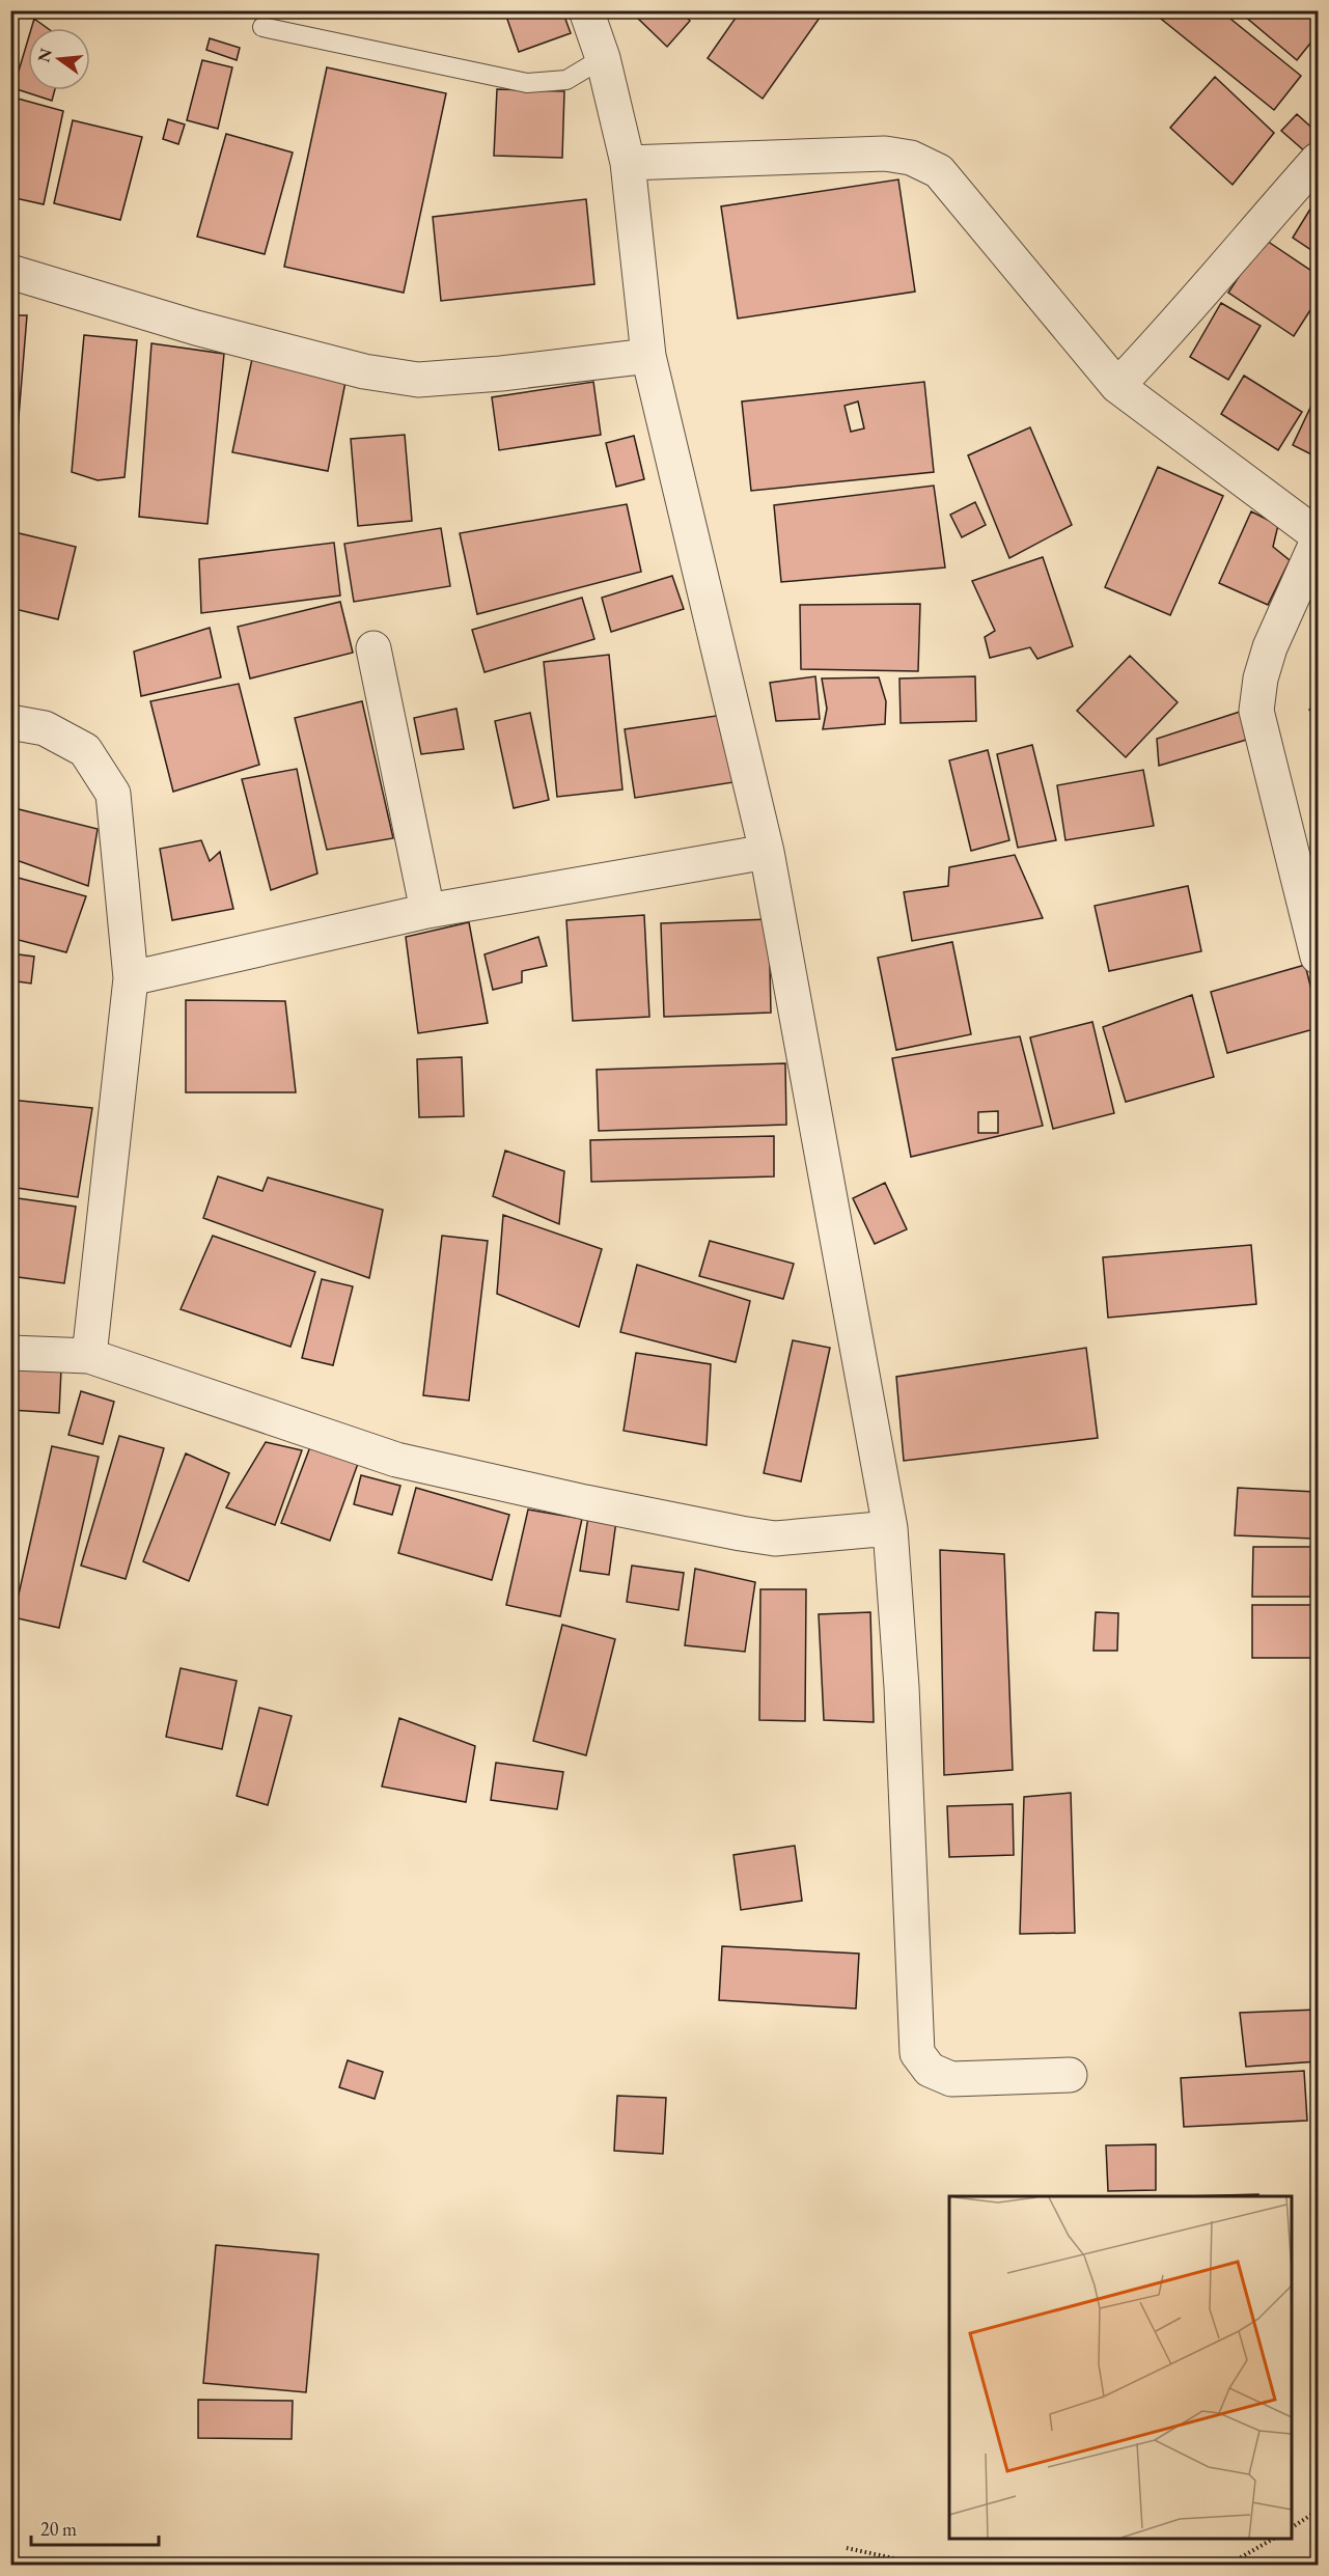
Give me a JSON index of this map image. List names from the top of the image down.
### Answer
{
  "scale_bar": "20 m",
  "north": "left"
}
